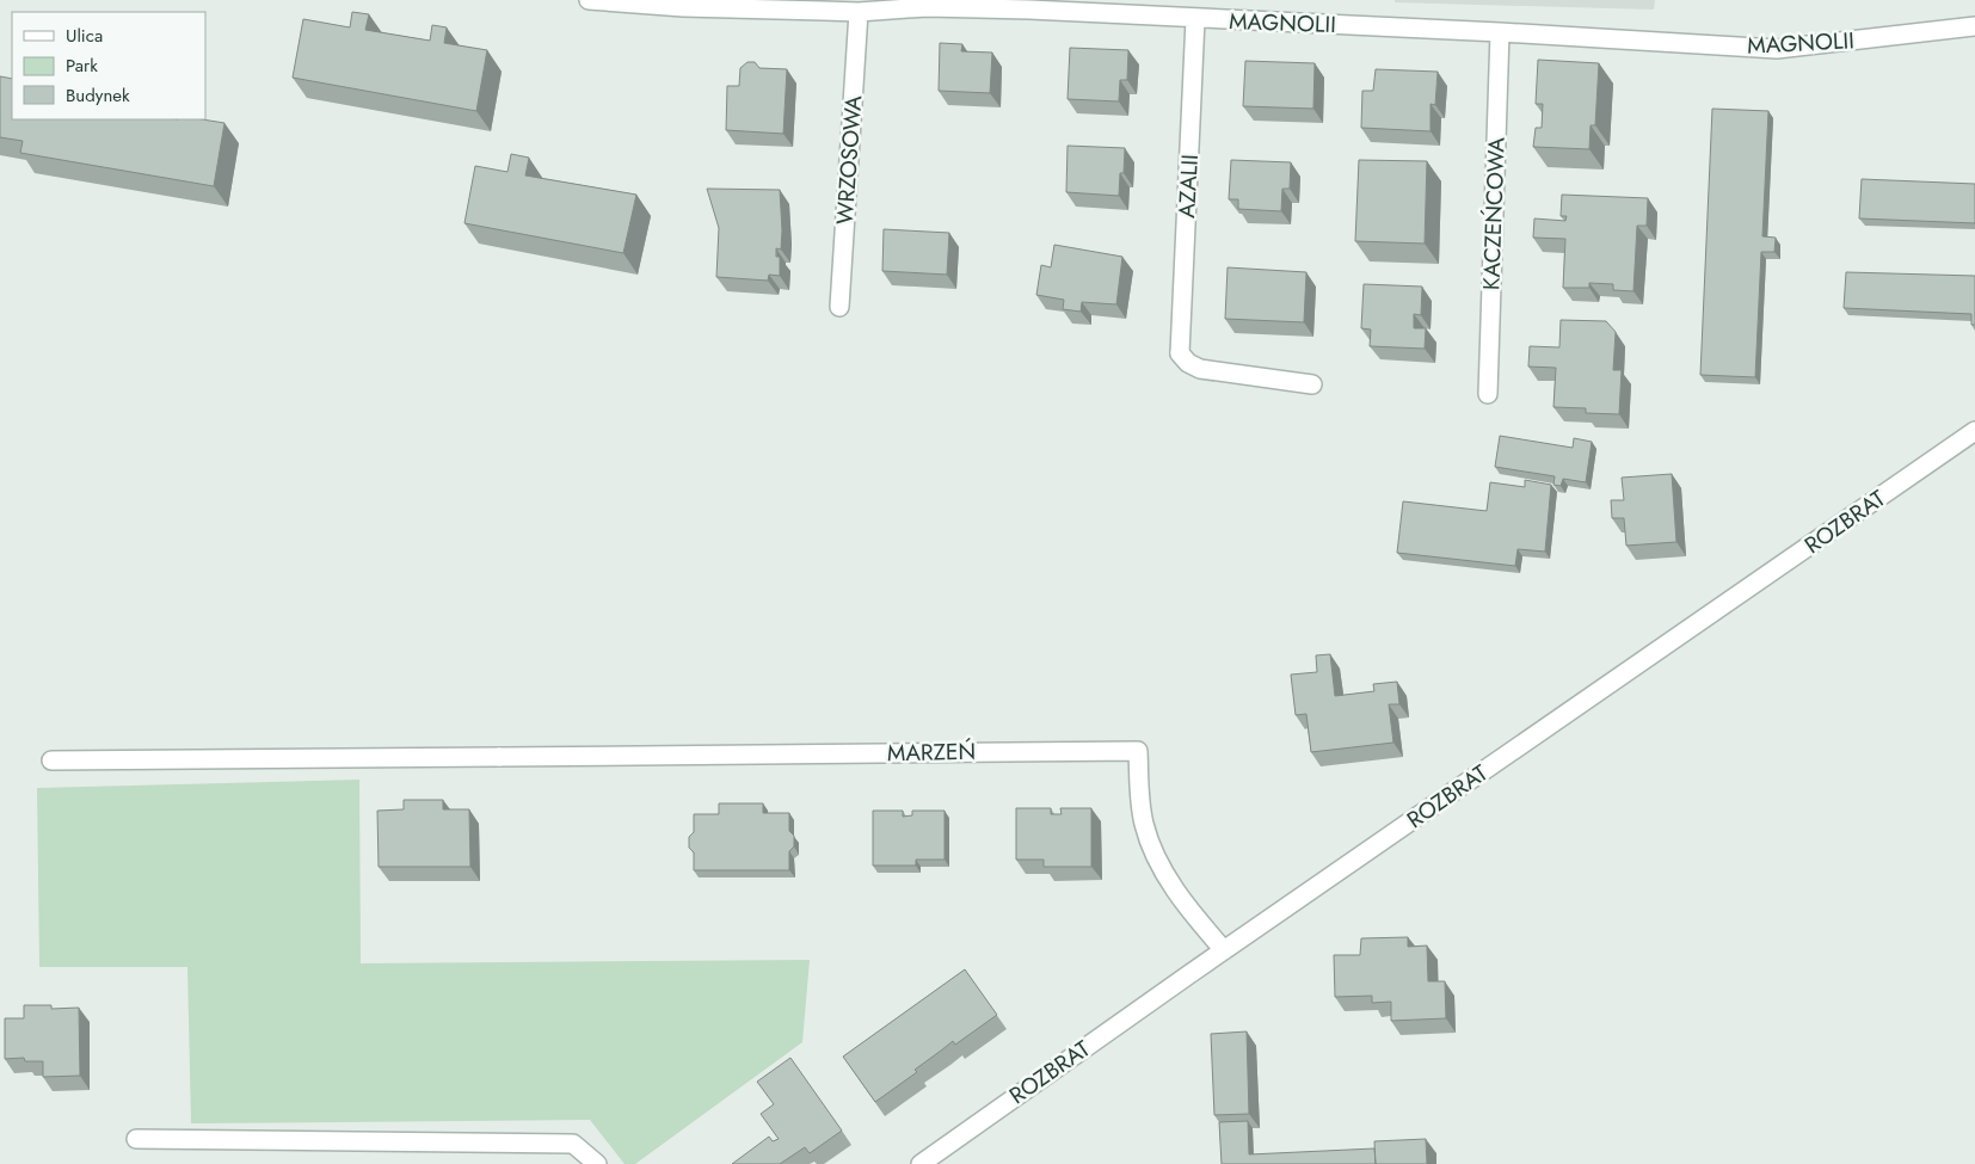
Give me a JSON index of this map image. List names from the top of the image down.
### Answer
{
  "streets": {
    "street": [
      "MAGNOLII",
      "WRZOSOWA",
      "AZALII",
      "KACZEŃCOWA",
      "ROZBRAT",
      "MARZEŃ"
    ]
  },
  "crossings": [
    ["MAGNOLII", "WRZOSOWA"],
    ["MAGNOLII", "AZALII"],
    ["MAGNOLII", "KACZEŃCOWA"],
    ["ROZBRAT", "MARZEŃ"]
  ],
  "legend": ["Ulica", "Park", "Budynek"]
}
